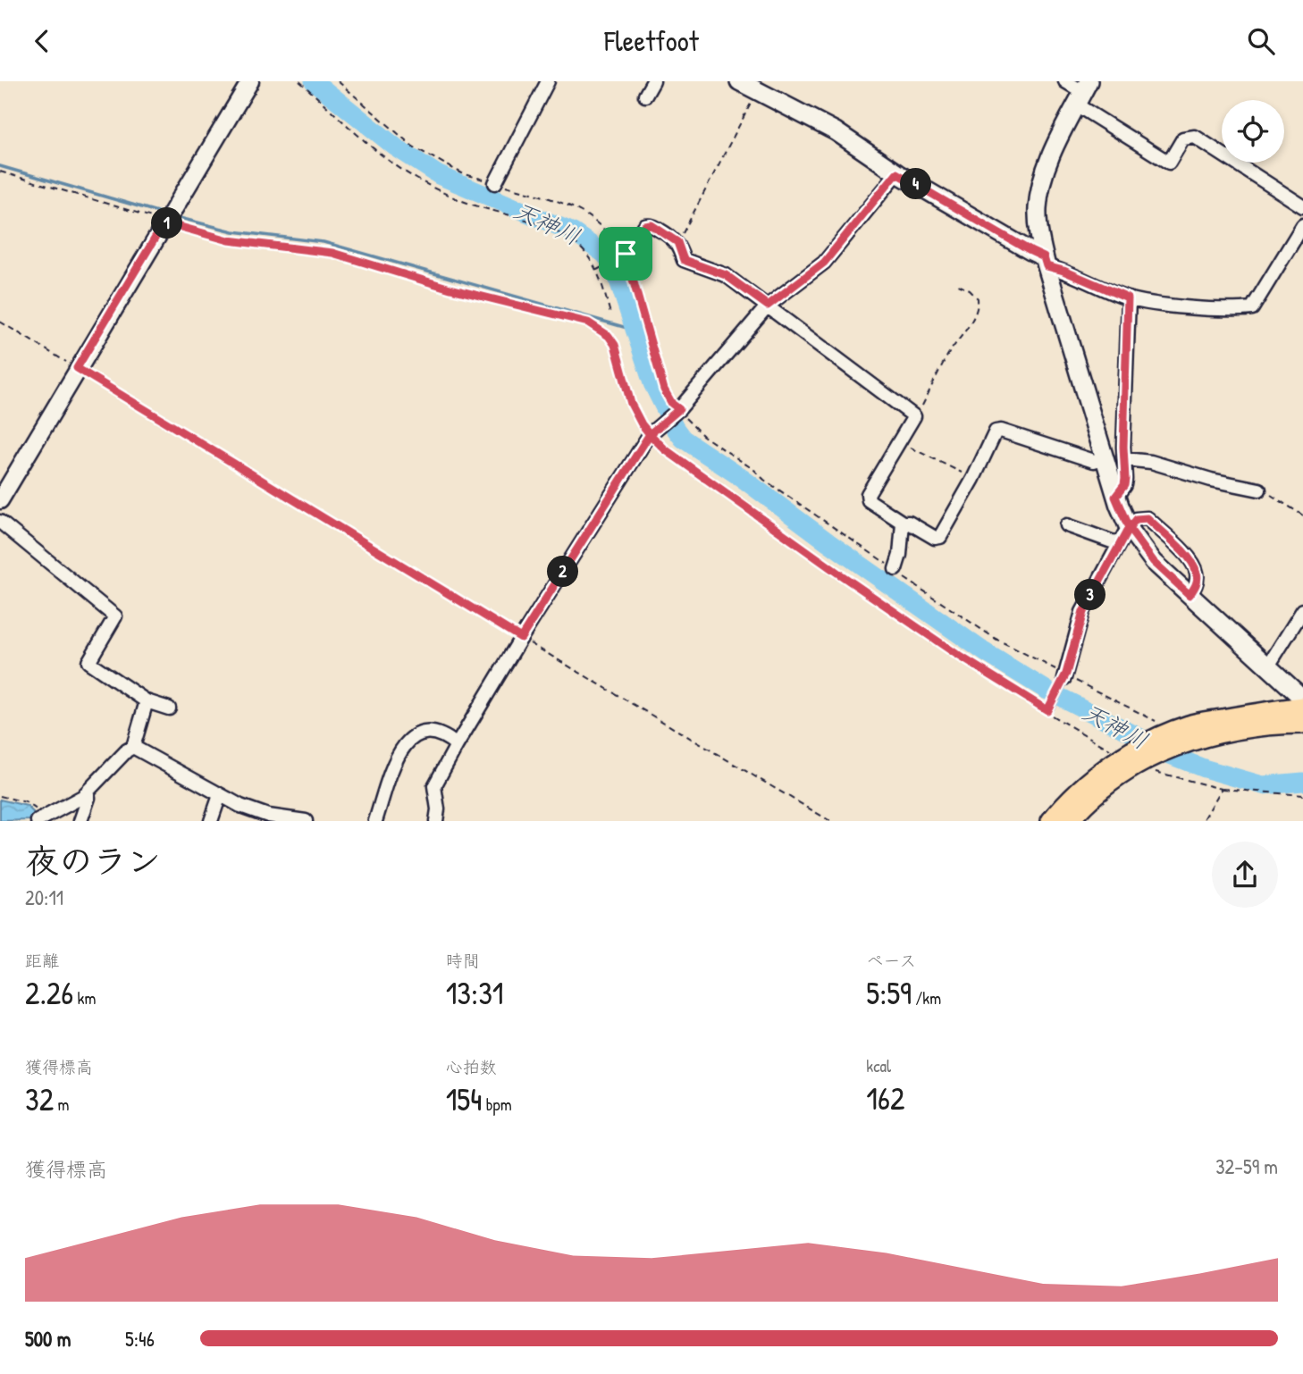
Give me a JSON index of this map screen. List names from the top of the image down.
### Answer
{
  "water": ["天神川"],
  "page": {
    "header": "Fleetfoot",
    "pins": [
      "4",
      "1",
      "2",
      "3"
    ],
    "heading": ["夜のラン", "20:11"],
    "stats": [
      ["距離", "2.26 km"],
      ["時間", "13:31"],
      ["ペース", "5:59 /km"],
      ["獲得標高", "32 m"],
      ["心拍数", "154 bpm"],
      ["kcal", "162"]
    ],
    "chart": ["獲得標高", "32–59 m"],
    "list": [
      {
        "name": "500 m",
        "note": "5:46"
      }
    ]
  }
}
